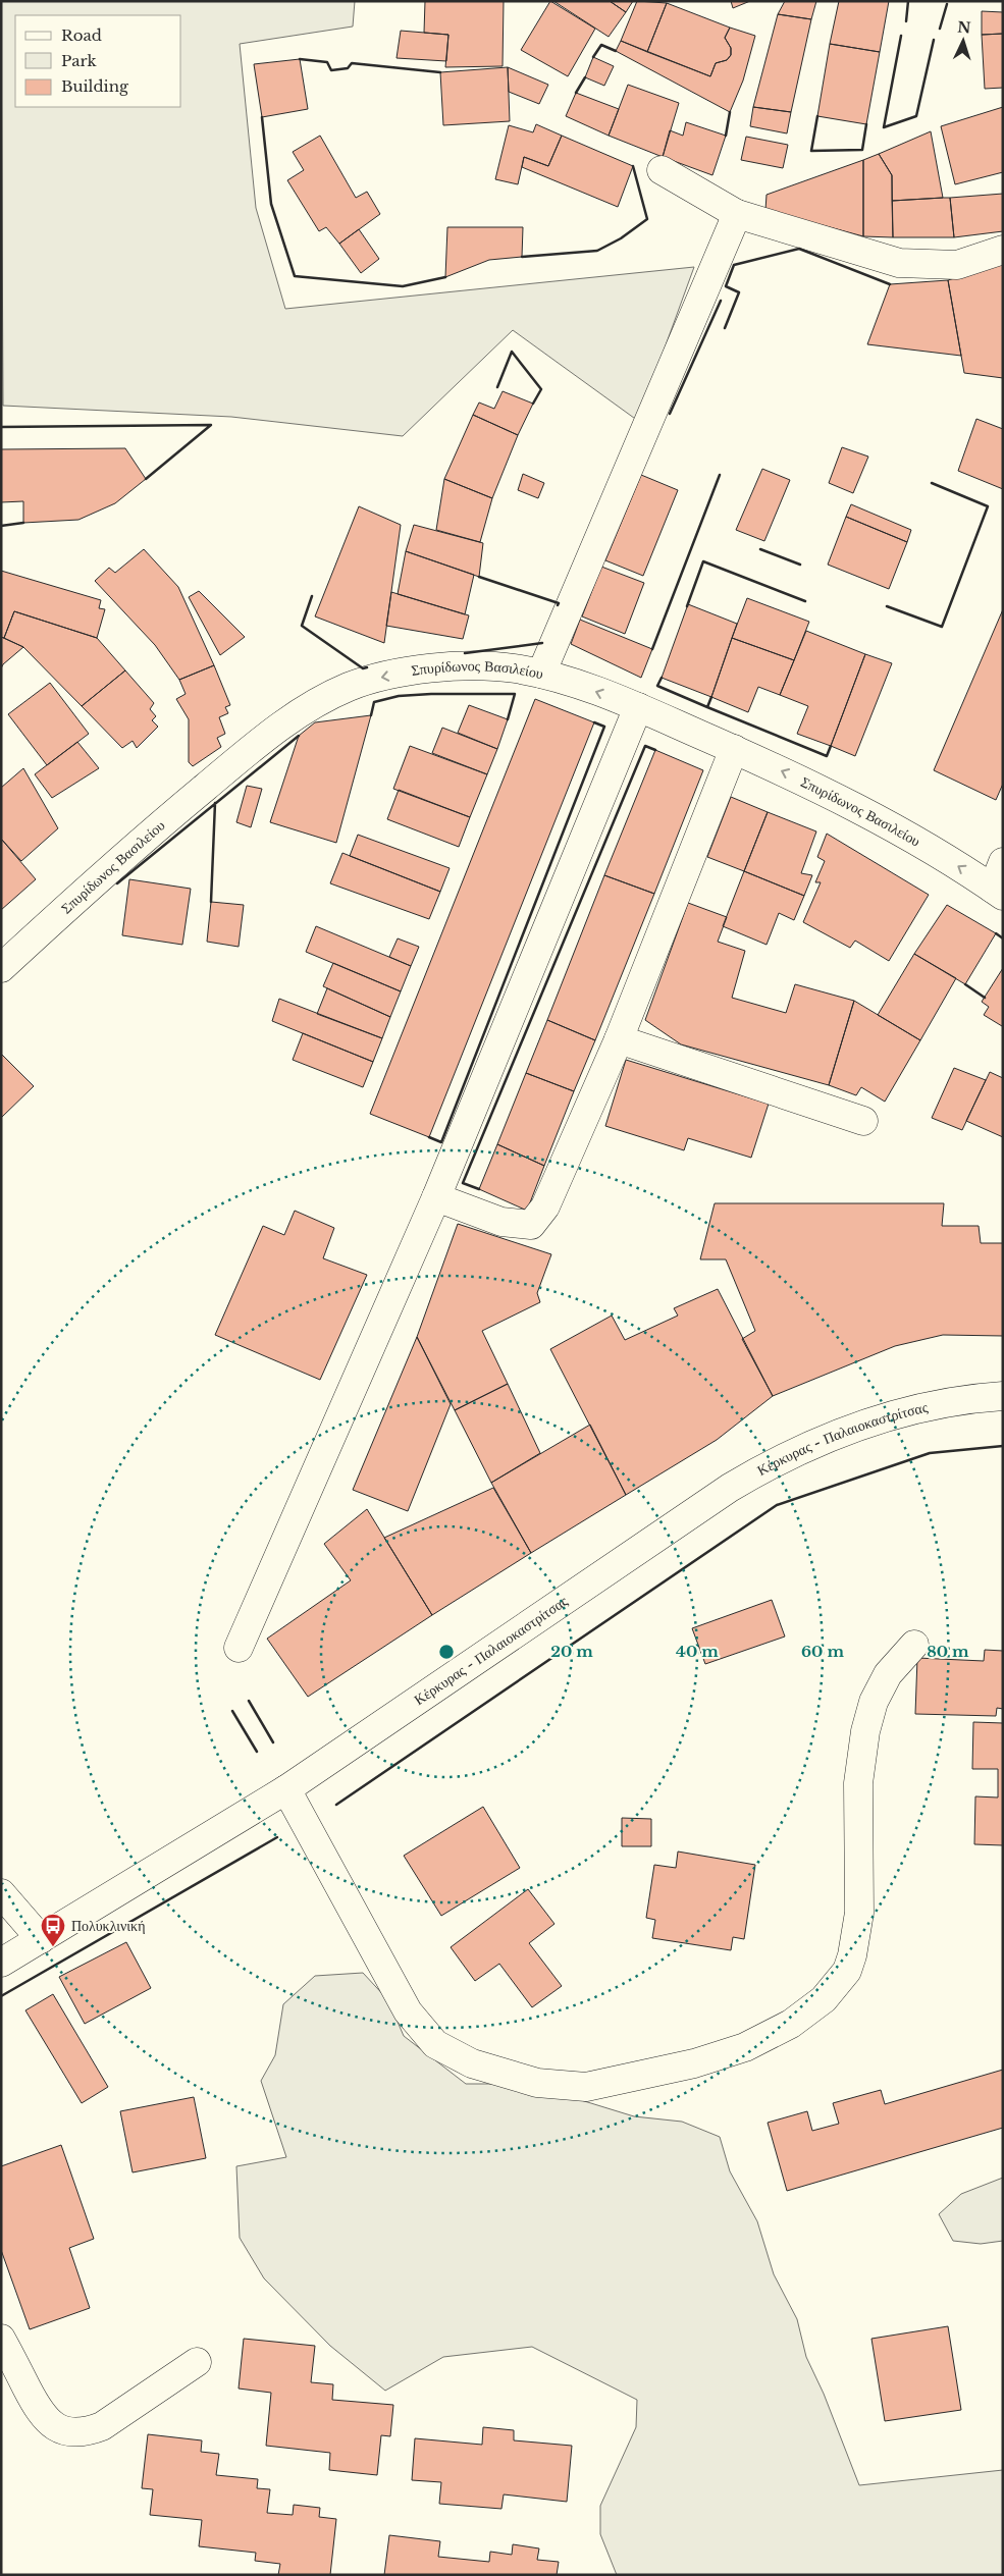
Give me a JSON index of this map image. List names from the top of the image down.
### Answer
{
  "streets": {
    "street": ["Σπυρίδωνος Βασιλείου", "Κέρκυρας - Παλαιοκαστρίτσας"]
  },
  "one_way": ["Σπυρίδωνος Βασιλείου"],
  "places": {
    "bus stop": ["Πολυκλινική"]
  },
  "legend": ["Road", "Park", "Building"],
  "north": "top",
  "rings": [
    "20 m",
    "40 m",
    "60 m",
    "80 m"
  ]
}
